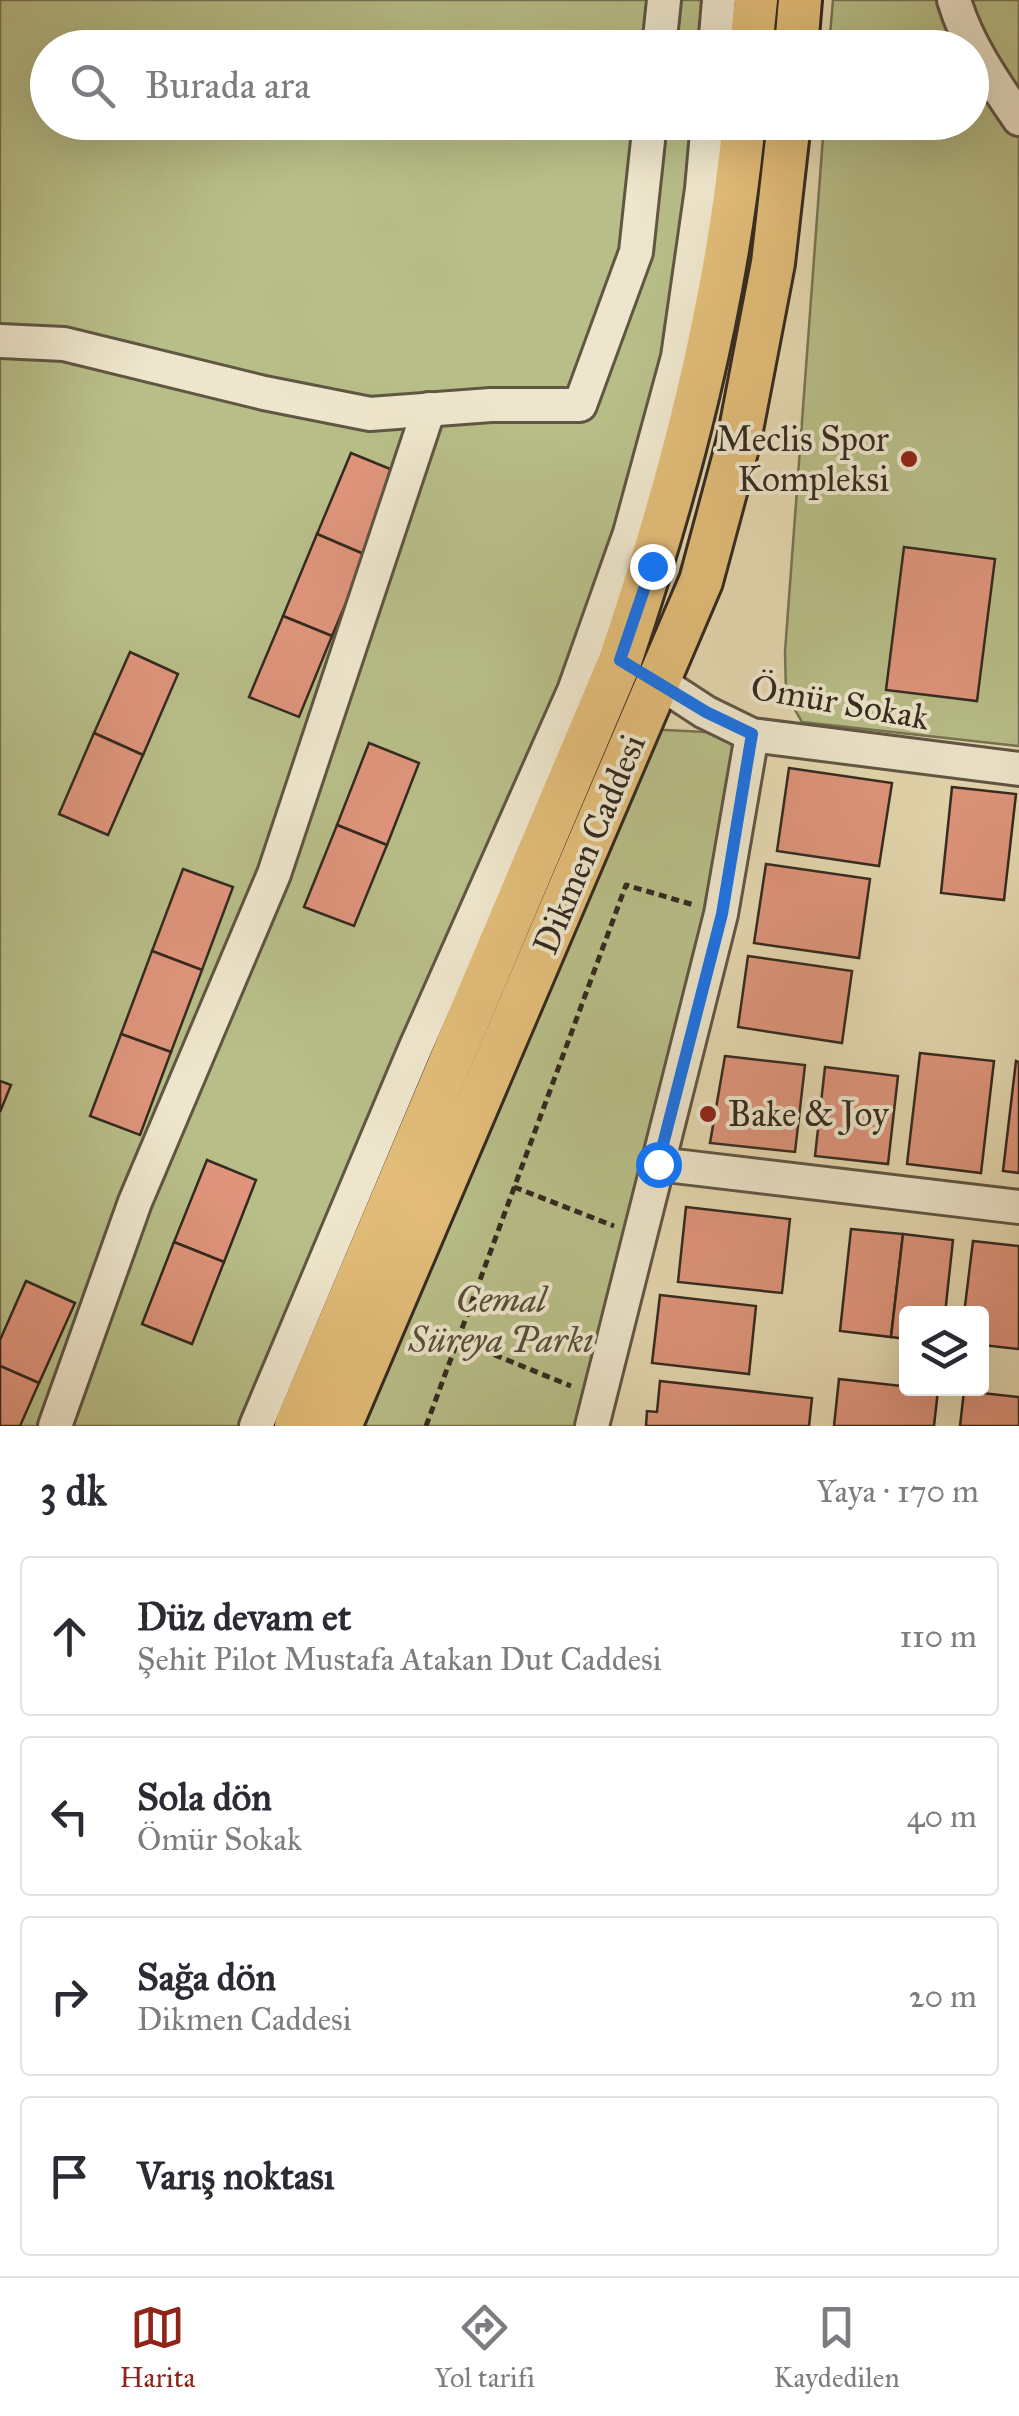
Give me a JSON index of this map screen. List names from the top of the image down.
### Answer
{
  "streets": {
    "main road": ["Dikmen Caddesi"],
    "street": ["Ömür Sokak"]
  },
  "crossings": [
    ["Ömür Sokak", "Dikmen Caddesi"]
  ],
  "parks": ["Cemal Süreya Parkı"],
  "places": ["Meclis Spor Kompleksi", "Bake & Joy"],
  "page": {
    "search": "Burada ara",
    "heading": ["3 dk", "Yaya · 170 m"],
    "list": [
      ["Düz devam et", "Şehit Pilot Mustafa Atakan Dut Caddesi", "110 m"],
      ["Sola dön", "Ömür Sokak", "40 m"],
      ["Sağa dön", "Dikmen Caddesi", "20 m"],
      "Varış noktası"
    ],
    "nav": ["Harita", "Yol tarifi", "Kaydedilen"]
  }
}
